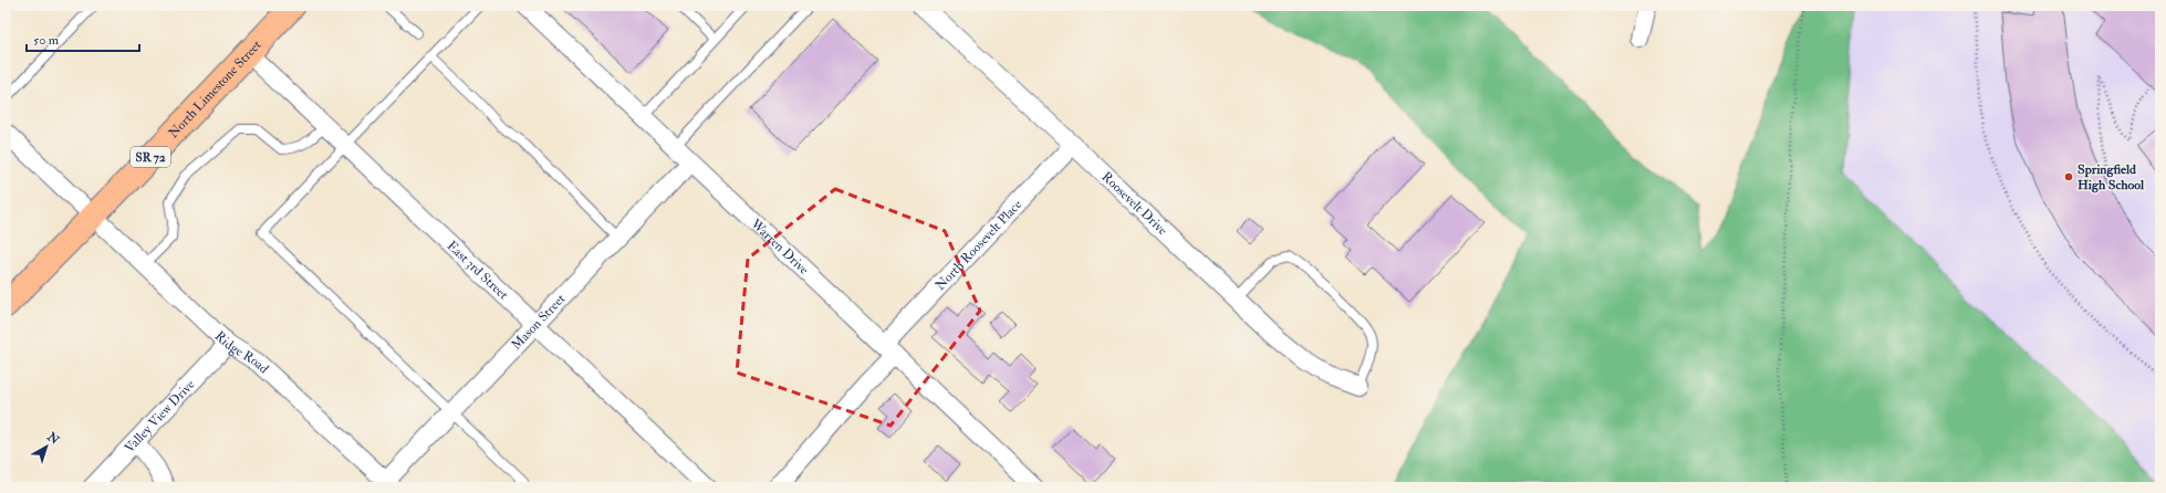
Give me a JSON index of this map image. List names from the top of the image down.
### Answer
{
  "streets": {
    "main road": ["North Limestone Street", "SR 72"],
    "street": [
      "Roosevelt Drive",
      "North Roosevelt Place",
      "Warren Drive",
      "East 3rd Street",
      "Mason Street",
      "Ridge Road",
      "Valley View Drive"
    ]
  },
  "crossings": [
    ["North Limestone Street", "East 3rd Street"],
    ["North Limestone Street", "Ridge Road"],
    ["Roosevelt Drive", "North Roosevelt Place"],
    ["North Roosevelt Place", "Warren Drive"],
    ["Warren Drive", "Mason Street"],
    ["East 3rd Street", "Mason Street"],
    ["Mason Street", "Ridge Road"],
    ["Ridge Road", "Valley View Drive"]
  ],
  "places": ["Springfield High School"],
  "scale_bar": "50 m",
  "north": "top right"
}
